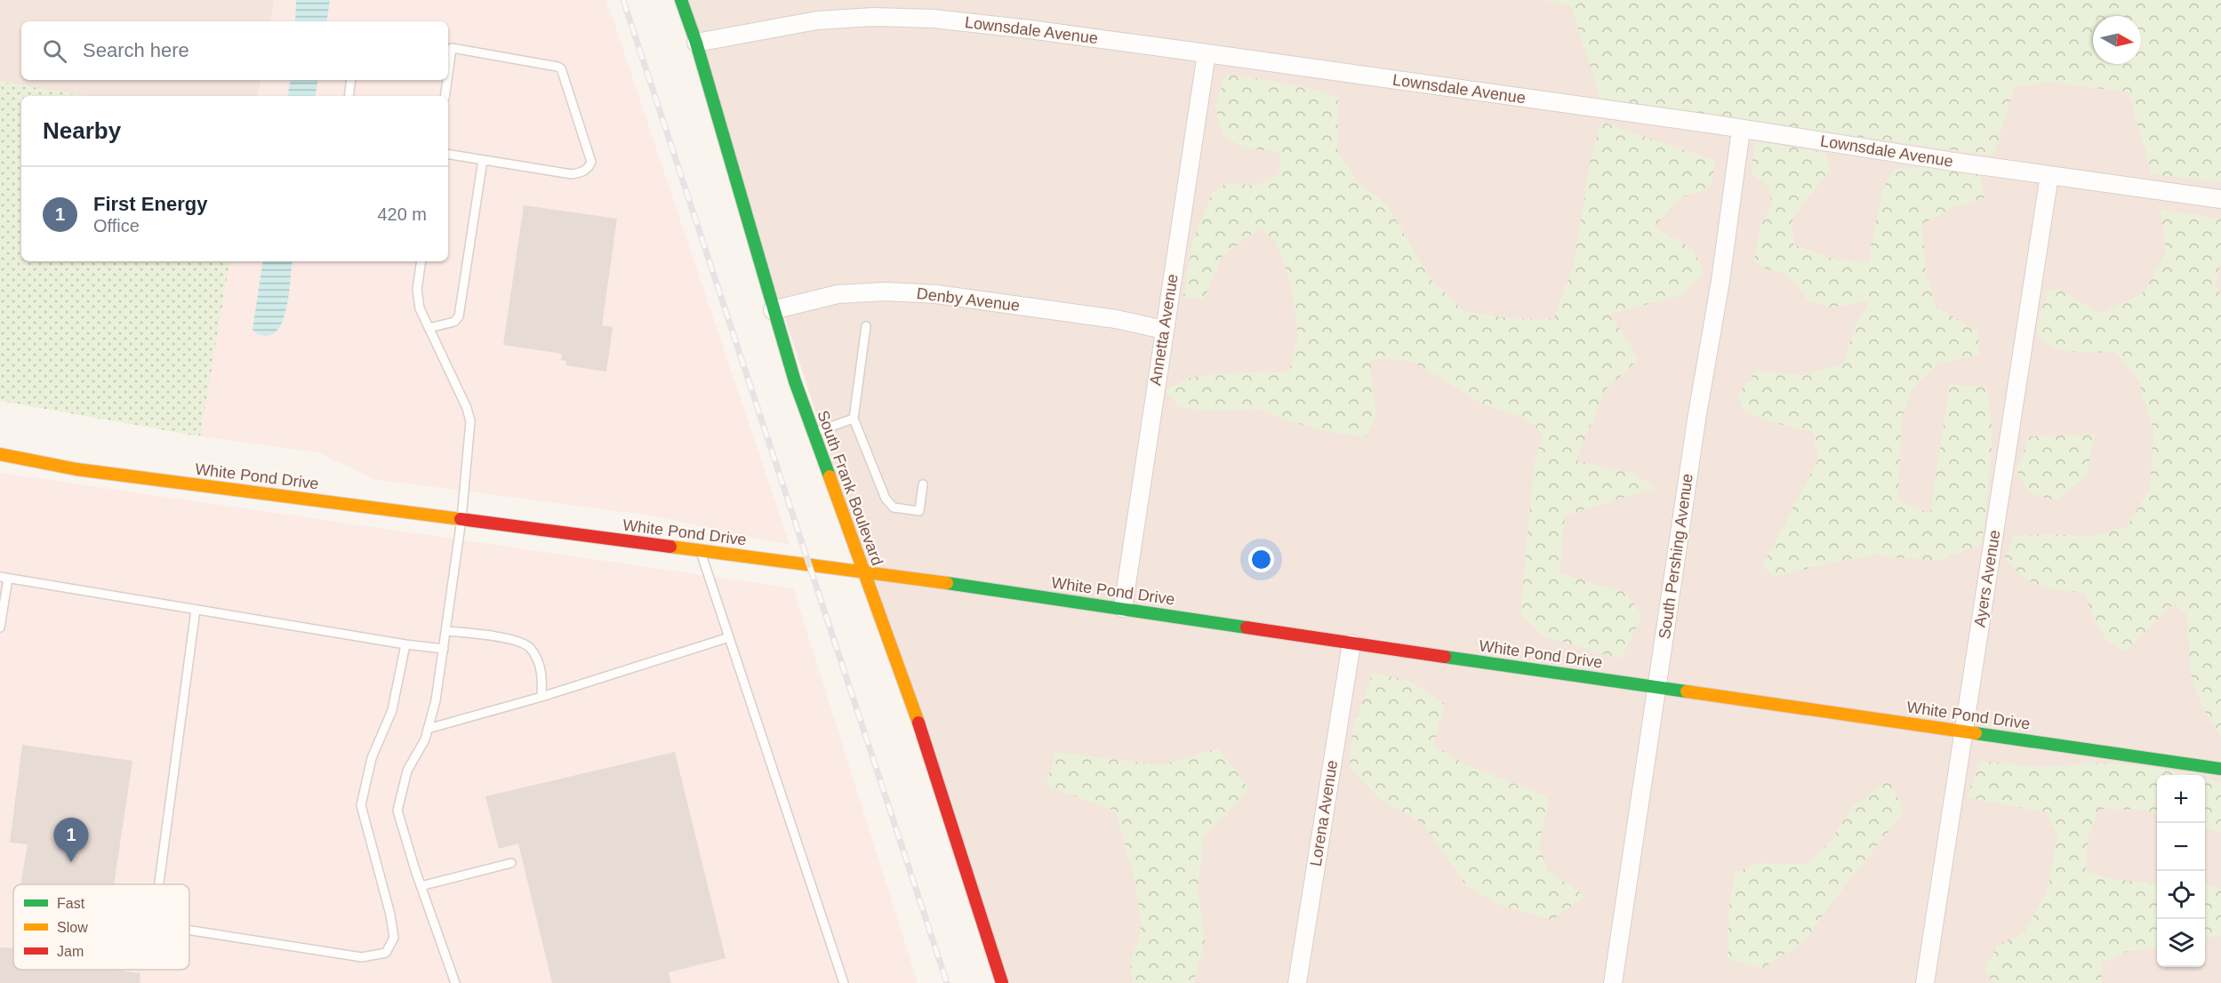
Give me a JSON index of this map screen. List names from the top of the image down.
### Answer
{
  "streets": {
    "street": [
      "Lownsdale Avenue",
      "Denby Avenue",
      "Annetta Avenue",
      "White Pond Drive",
      "South Frank Boulevard",
      "South Pershing Avenue",
      "Ayers Avenue",
      "Lorena Avenue"
    ]
  },
  "crossings": [
    ["Lownsdale Avenue", "Annetta Avenue"],
    ["Lownsdale Avenue", "South Frank Boulevard"],
    ["Lownsdale Avenue", "South Pershing Avenue"],
    ["Lownsdale Avenue", "Ayers Avenue"],
    ["Denby Avenue", "Annetta Avenue"],
    ["Denby Avenue", "South Frank Boulevard"],
    ["Annetta Avenue", "White Pond Drive"],
    ["White Pond Drive", "South Frank Boulevard"],
    ["White Pond Drive", "South Pershing Avenue"],
    ["White Pond Drive", "Ayers Avenue"],
    ["White Pond Drive", "Lorena Avenue"]
  ],
  "legend": ["Fast", "Slow", "Jam"],
  "north": "right",
  "page": {
    "search": "Search here",
    "heading": "Nearby",
    "list": [
      {
        "mark": "1",
        "name": "First Energy",
        "note": "Office",
        "value": "420 m"
      }
    ],
    "map_buttons": ["+", "−"],
    "pins": "1"
  }
}
